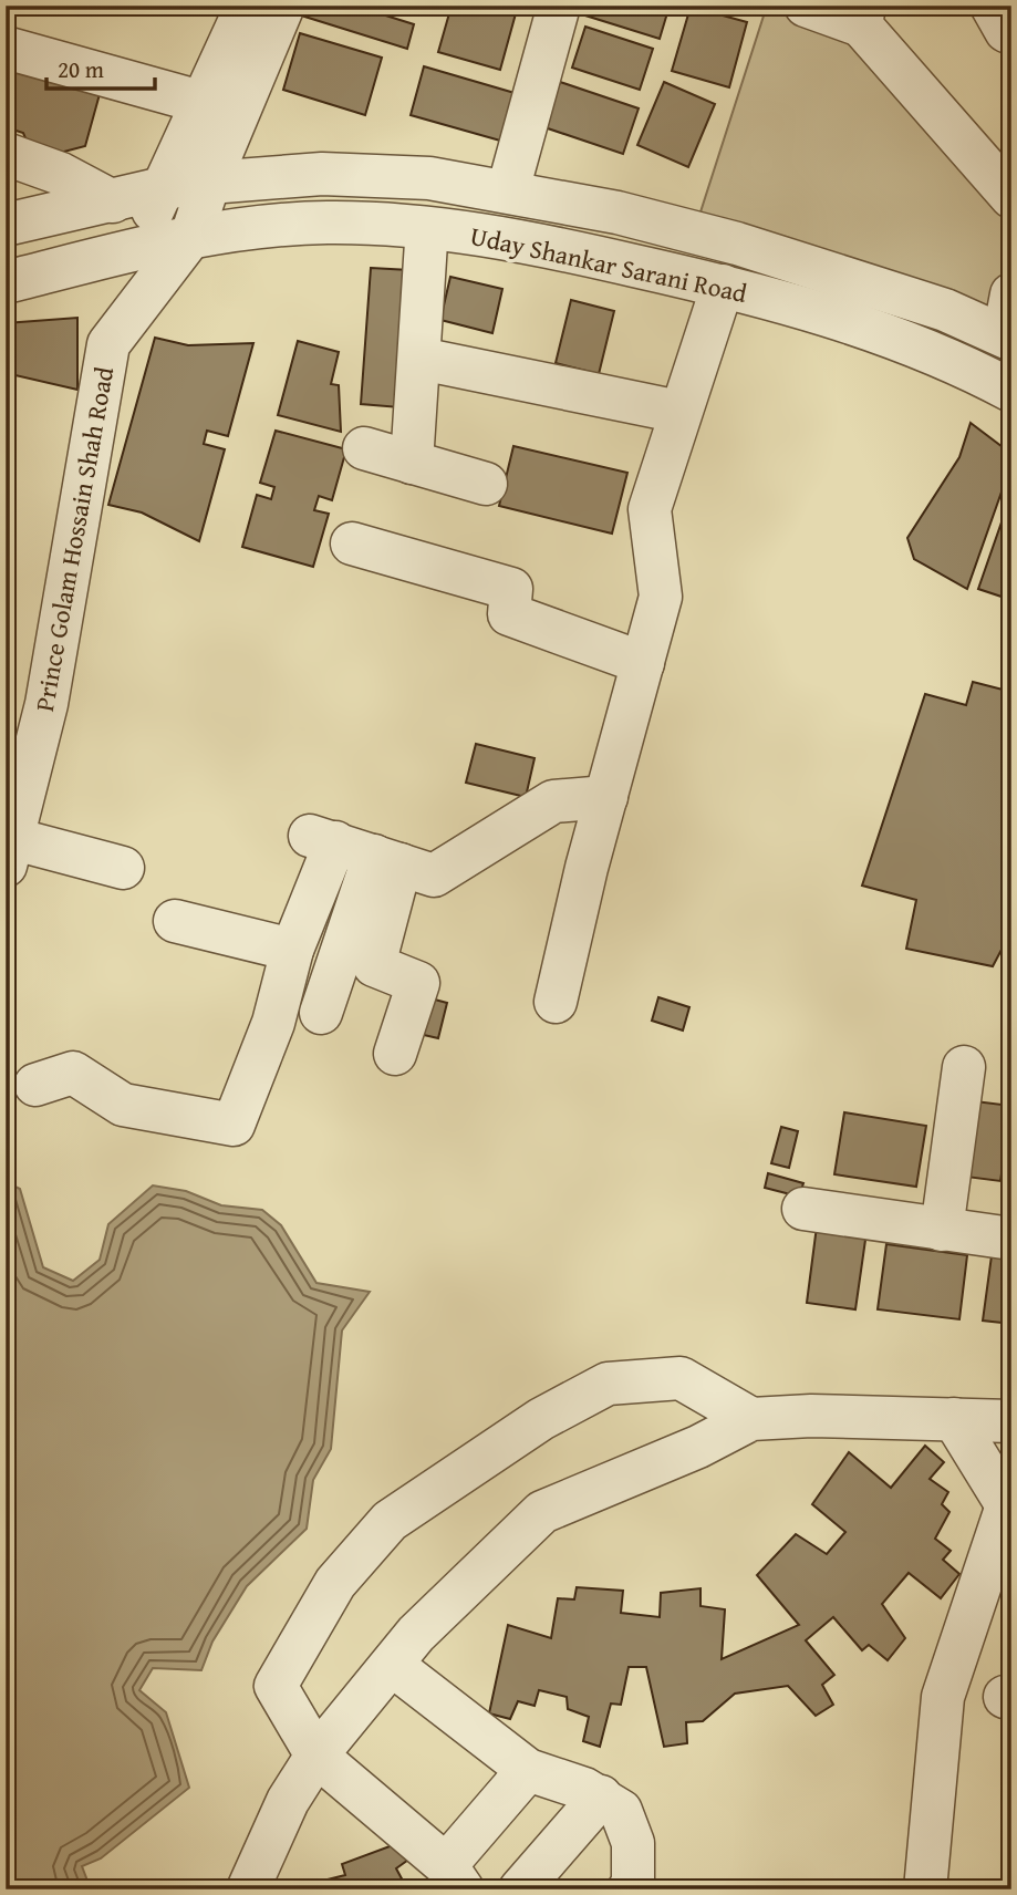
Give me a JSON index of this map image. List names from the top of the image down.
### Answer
{
  "streets": {
    "street": ["Uday Shankar Sarani Road", "Prince Golam Hossain Shah Road"]
  },
  "crossings": [
    ["Uday Shankar Sarani Road", "Prince Golam Hossain Shah Road"]
  ],
  "scale_bar": "20 m"
}
